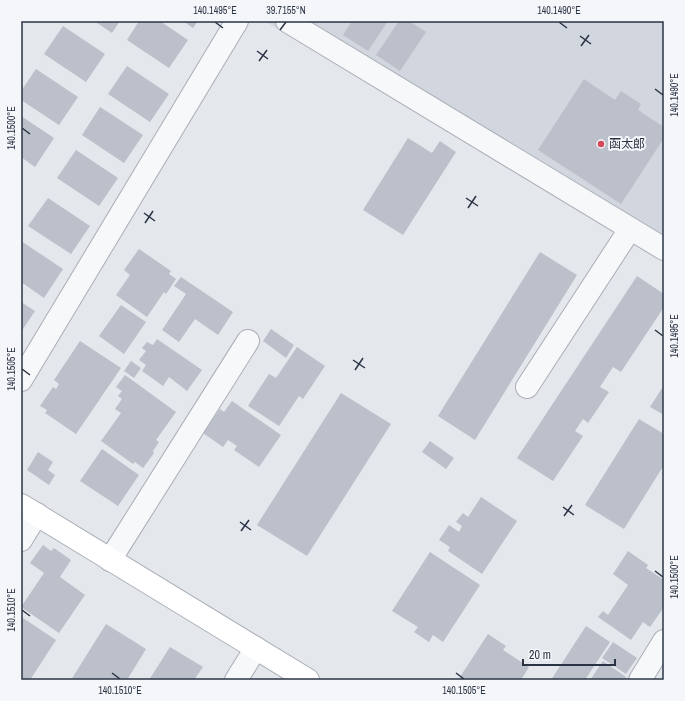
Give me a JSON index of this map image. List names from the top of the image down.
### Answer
{
  "places": ["函太郎"],
  "scale_bar": "20 m",
  "coordinates": [
    "140.1495°E",
    "39.7155°N",
    "140.1490°E",
    "140.1500°E",
    "140.1505°E",
    "140.1510°E"
  ]
}
